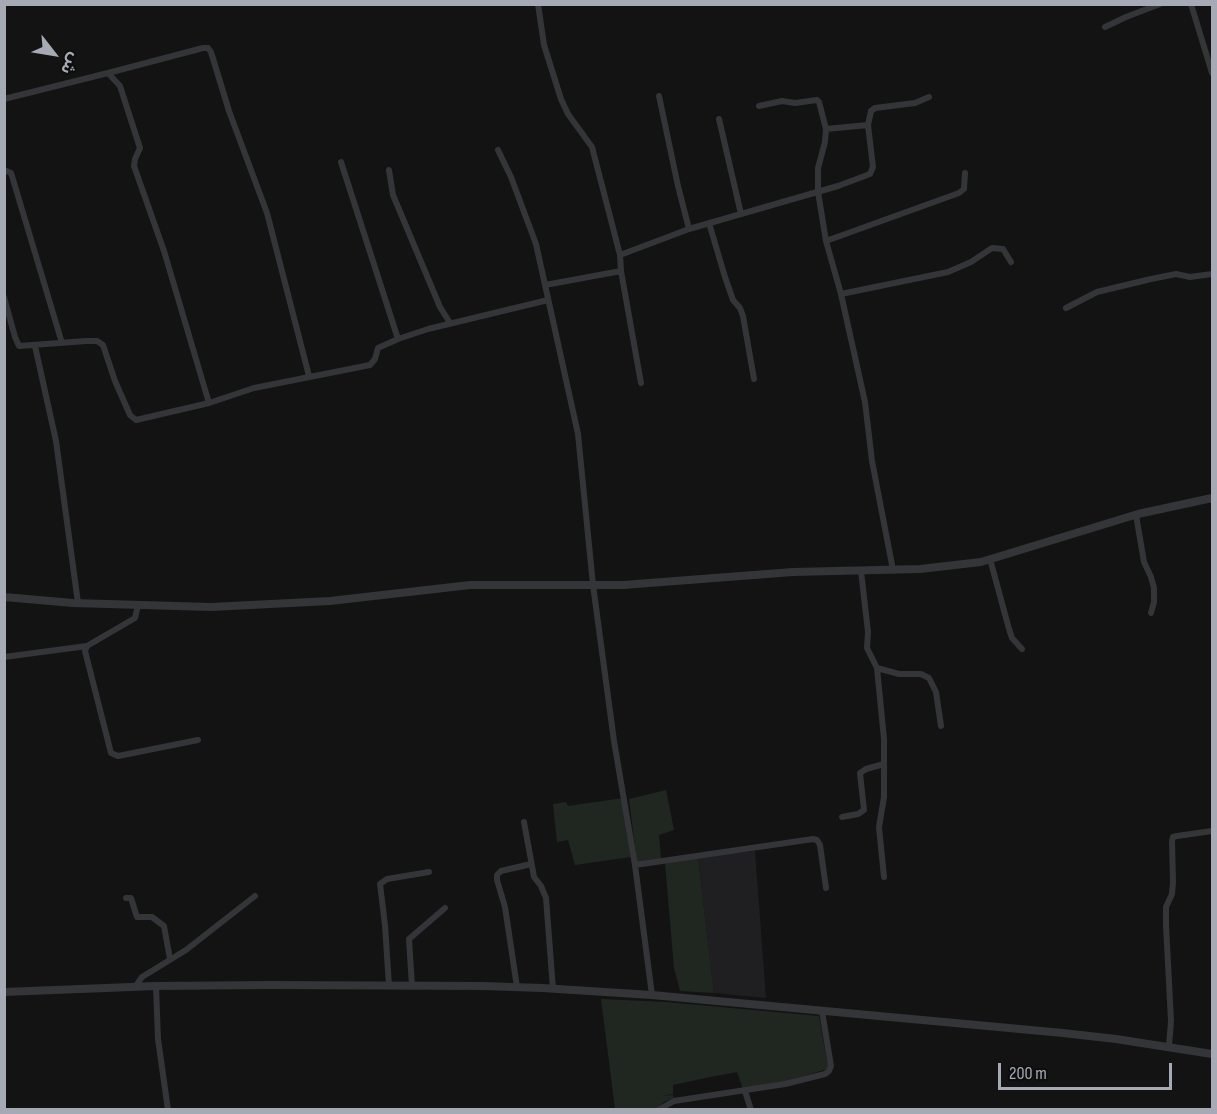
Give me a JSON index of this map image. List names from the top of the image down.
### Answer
{
  "scale_bar": "200 m",
  "north": "bottom right"
}
